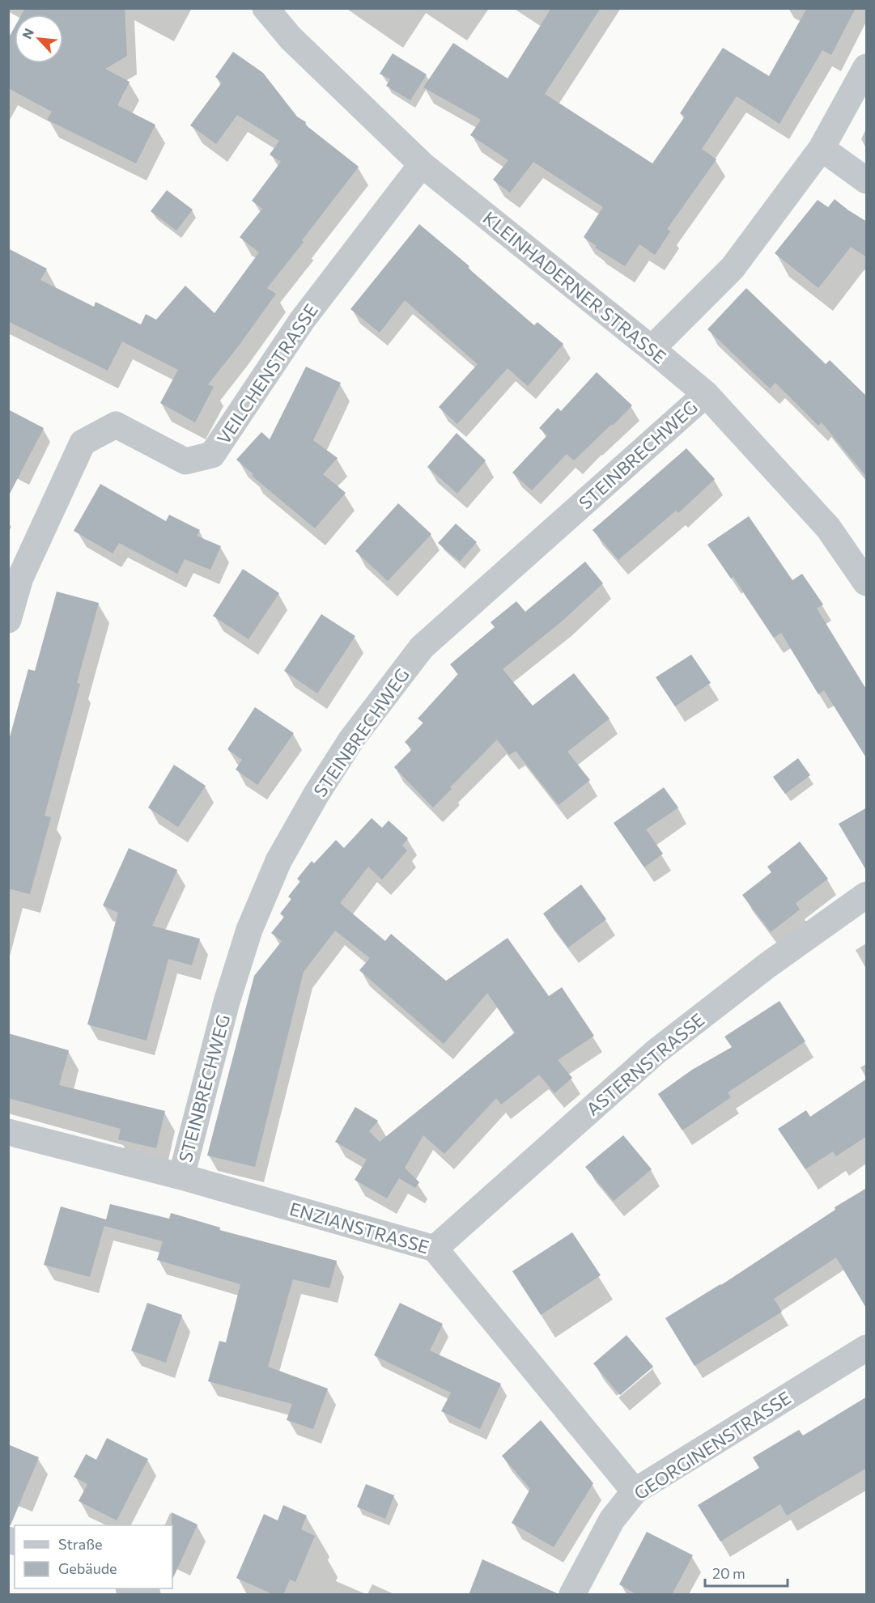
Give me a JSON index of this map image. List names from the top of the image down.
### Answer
{
  "streets": {
    "street": [
      "KLEINHADERNER STRASSE",
      "VEILCHENSTRASSE",
      "STEINBRECHWEG",
      "ASTERNSTRASSE",
      "ENZIANSTRASSE",
      "GEORGINENSTRASSE"
    ]
  },
  "crossings": [
    ["KLEINHADERNER STRASSE", "VEILCHENSTRASSE"],
    ["KLEINHADERNER STRASSE", "STEINBRECHWEG"],
    ["STEINBRECHWEG", "ENZIANSTRASSE"],
    ["ASTERNSTRASSE", "ENZIANSTRASSE"],
    ["ENZIANSTRASSE", "GEORGINENSTRASSE"]
  ],
  "legend": ["Straße", "Gebäude"],
  "scale_bar": "20 m",
  "north": "top left"
}
